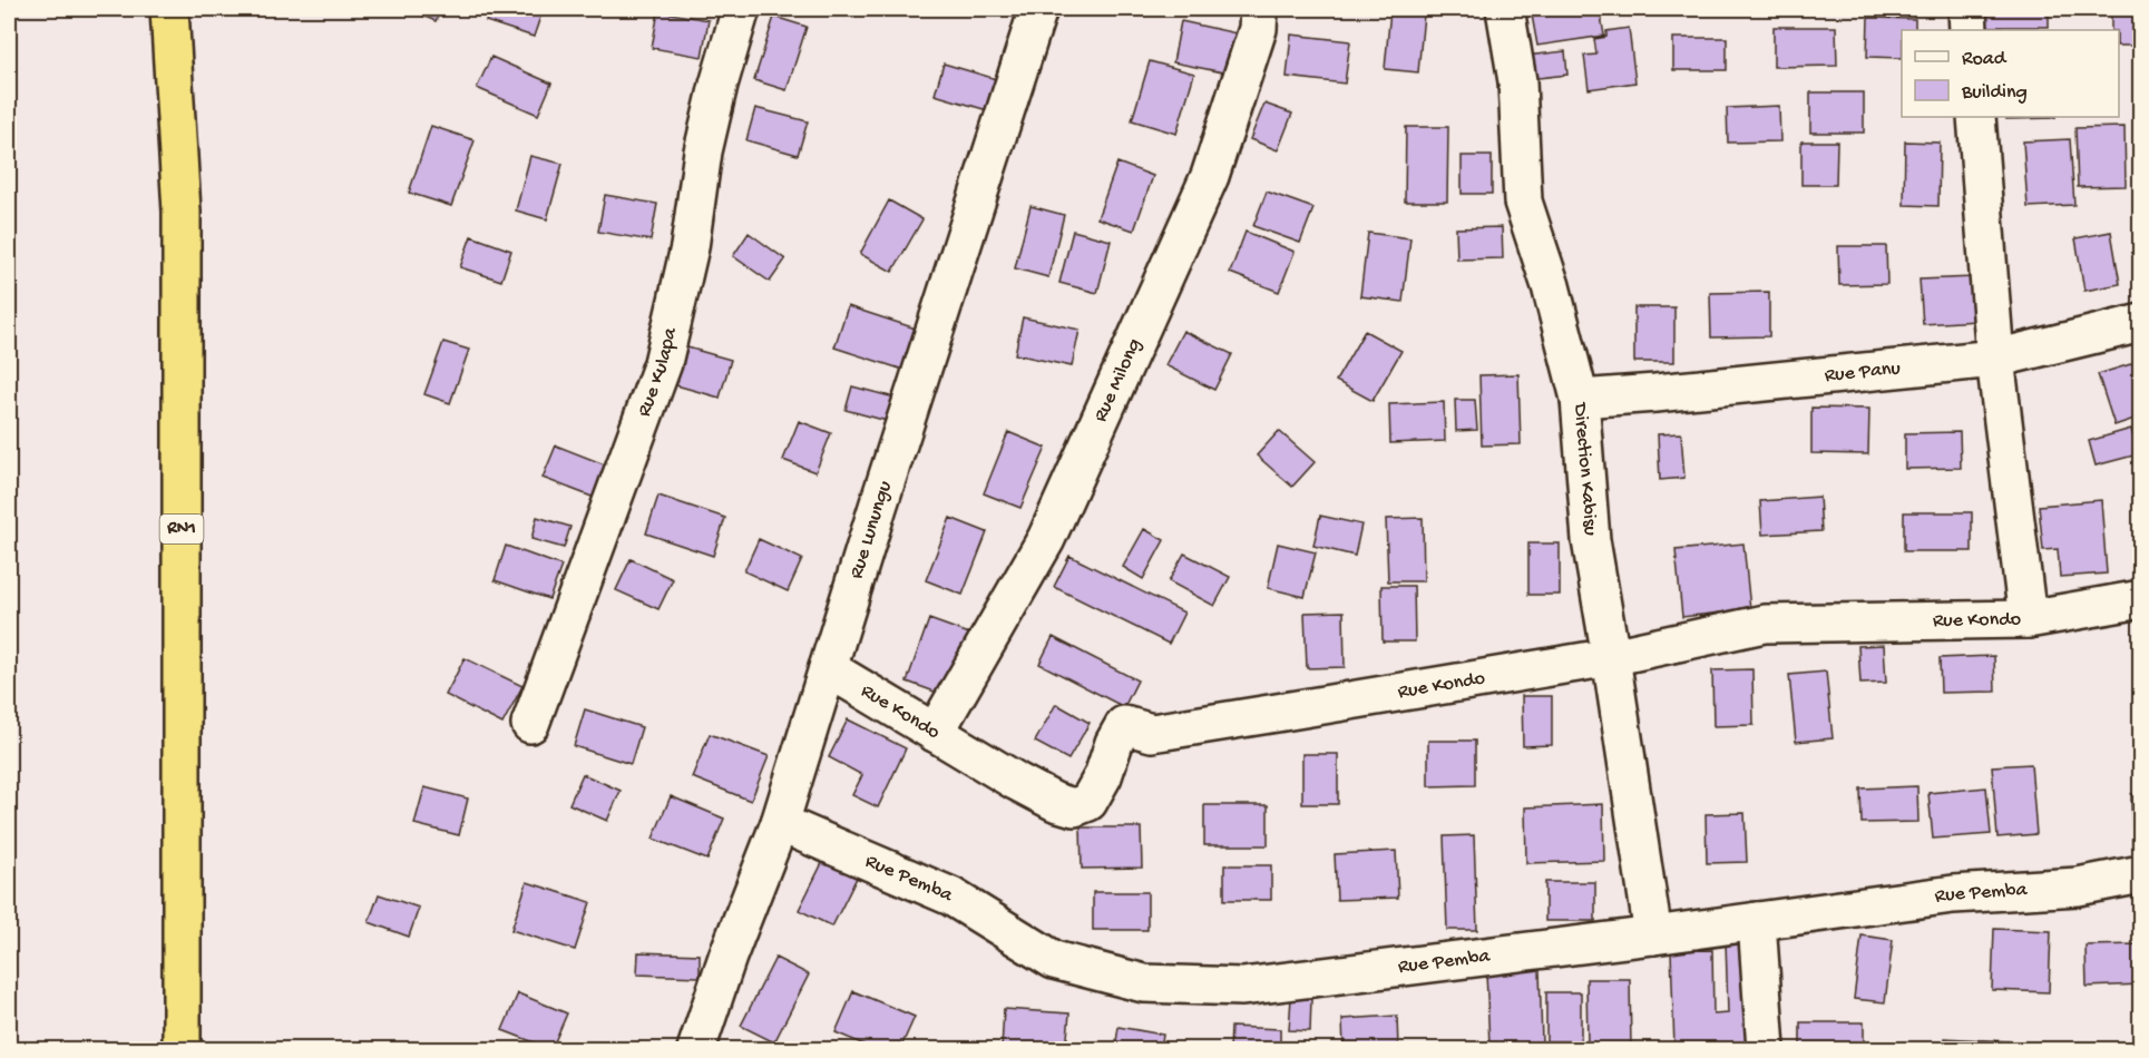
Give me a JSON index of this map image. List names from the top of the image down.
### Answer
{
  "streets": {
    "highway": ["RN1"],
    "street": [
      "Rue Kulapa",
      "Rue Panu",
      "Rue Milong",
      "Direction Kabisu",
      "Rue Lunungu",
      "Rue Kondo",
      "Rue Pemba"
    ]
  },
  "crossings": [
    ["Rue Panu", "Direction Kabisu"],
    ["Rue Milong", "Rue Kondo"],
    ["Direction Kabisu", "Rue Kondo"],
    ["Direction Kabisu", "Rue Pemba"],
    ["Rue Lunungu", "Rue Kondo"],
    ["Rue Lunungu", "Rue Pemba"]
  ],
  "legend": ["Road", "Building"]
}
